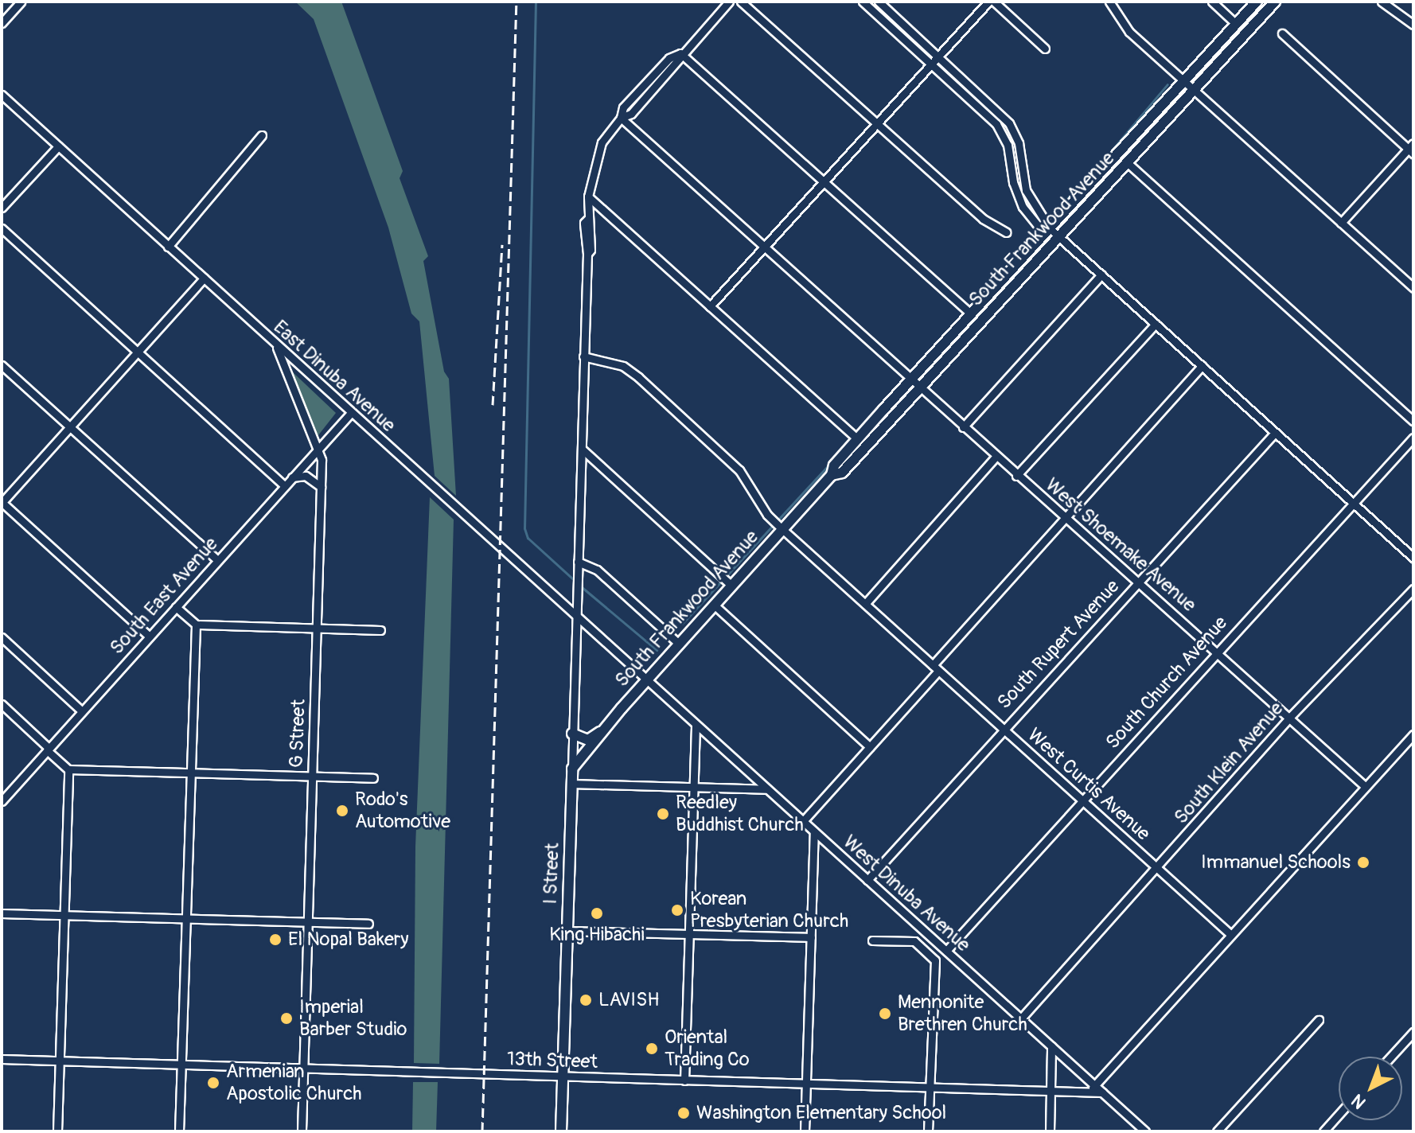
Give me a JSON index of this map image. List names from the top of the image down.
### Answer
{
  "streets": {
    "main road": ["South Frankwood Avenue", "I Street"],
    "street": [
      "East Dinuba Avenue",
      "West Shoemake Avenue",
      "South East Avenue",
      "South Rupert Avenue",
      "South Church Avenue",
      "G Street",
      "South Klein Avenue",
      "West Curtis Avenue",
      "West Dinuba Avenue",
      "13th Street"
    ]
  },
  "crossings": [
    ["South Frankwood Avenue", "East Dinuba Avenue"],
    ["South Frankwood Avenue", "West Shoemake Avenue"],
    ["South Frankwood Avenue", "West Curtis Avenue"],
    ["South Frankwood Avenue", "I Street"],
    ["South Frankwood Avenue", "West Dinuba Avenue"],
    ["East Dinuba Avenue", "South East Avenue"],
    ["East Dinuba Avenue", "G Street"],
    ["East Dinuba Avenue", "I Street"],
    ["East Dinuba Avenue", "West Dinuba Avenue"],
    ["West Shoemake Avenue", "South Rupert Avenue"],
    ["West Shoemake Avenue", "South Church Avenue"],
    ["West Shoemake Avenue", "South Klein Avenue"],
    ["West Shoemake Avenue", "I Street"],
    ["South East Avenue", "G Street"],
    ["South Rupert Avenue", "West Curtis Avenue"],
    ["South Rupert Avenue", "West Dinuba Avenue"],
    ["South Church Avenue", "West Curtis Avenue"],
    ["South Church Avenue", "West Dinuba Avenue"],
    ["G Street", "13th Street"],
    ["South Klein Avenue", "West Curtis Avenue"],
    ["South Klein Avenue", "West Dinuba Avenue"],
    ["West Curtis Avenue", "I Street"],
    ["I Street", "13th Street"],
    ["West Dinuba Avenue", "13th Street"]
  ],
  "places": [
    "Rodo's Automotive",
    "Reedley Buddhist Church",
    "Immanuel Schools",
    "Korean Presbyterian Church",
    "King Hibachi",
    "El Nopal Bakery",
    "LAVISH",
    "Mennonite Brethren Church",
    "Imperial Barber Studio",
    "Oriental Trading Co",
    "Armenian Apostolic Church",
    "Washington Elementary School"
  ],
  "north": "bottom left"
}
